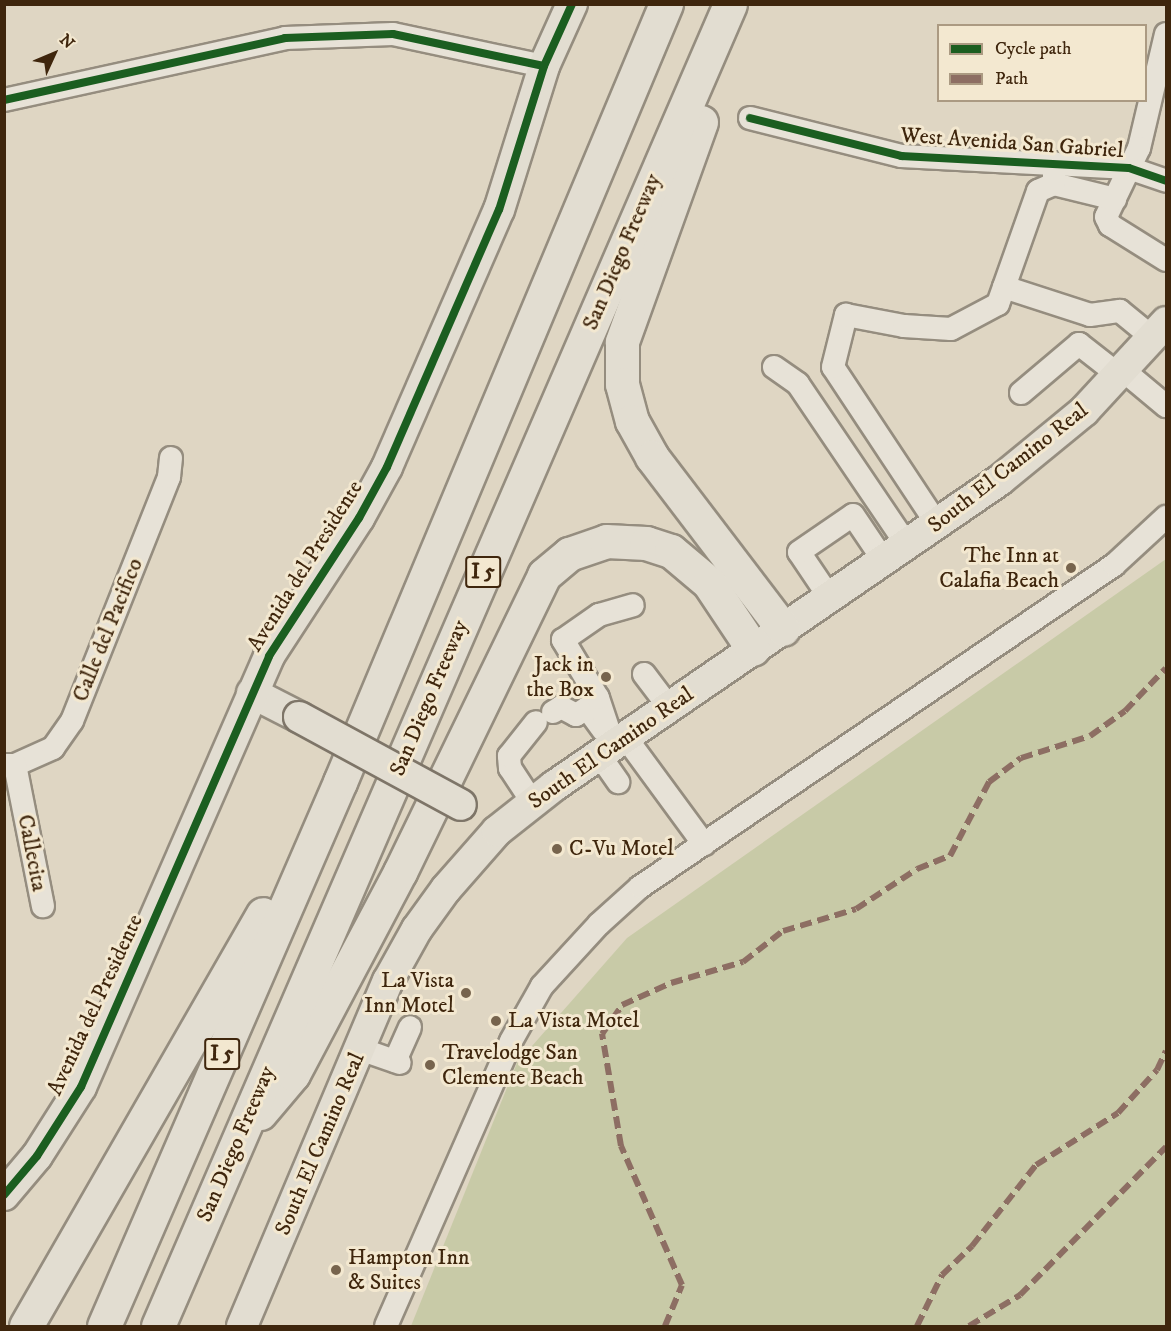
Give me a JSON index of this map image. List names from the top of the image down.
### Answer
{
  "streets": {
    "highway": ["San Diego Freeway", "I 5"],
    "main road": ["South El Camino Real", "Avenida del Presidente"],
    "street": ["West Avenida San Gabriel", "Calle del Pacifico", "Callecita"]
  },
  "crossings": [
    ["Calle del Pacifico", "Callecita"]
  ],
  "places": [
    "The Inn at Calafia Beach",
    "Jack in the Box",
    "C-Vu Motel",
    "La Vista Inn Motel",
    "La Vista Motel",
    "Travelodge San Clemente Beach",
    "Hampton Inn & Suites"
  ],
  "legend": ["Cycle path", "Path"],
  "north": "top right"
}
